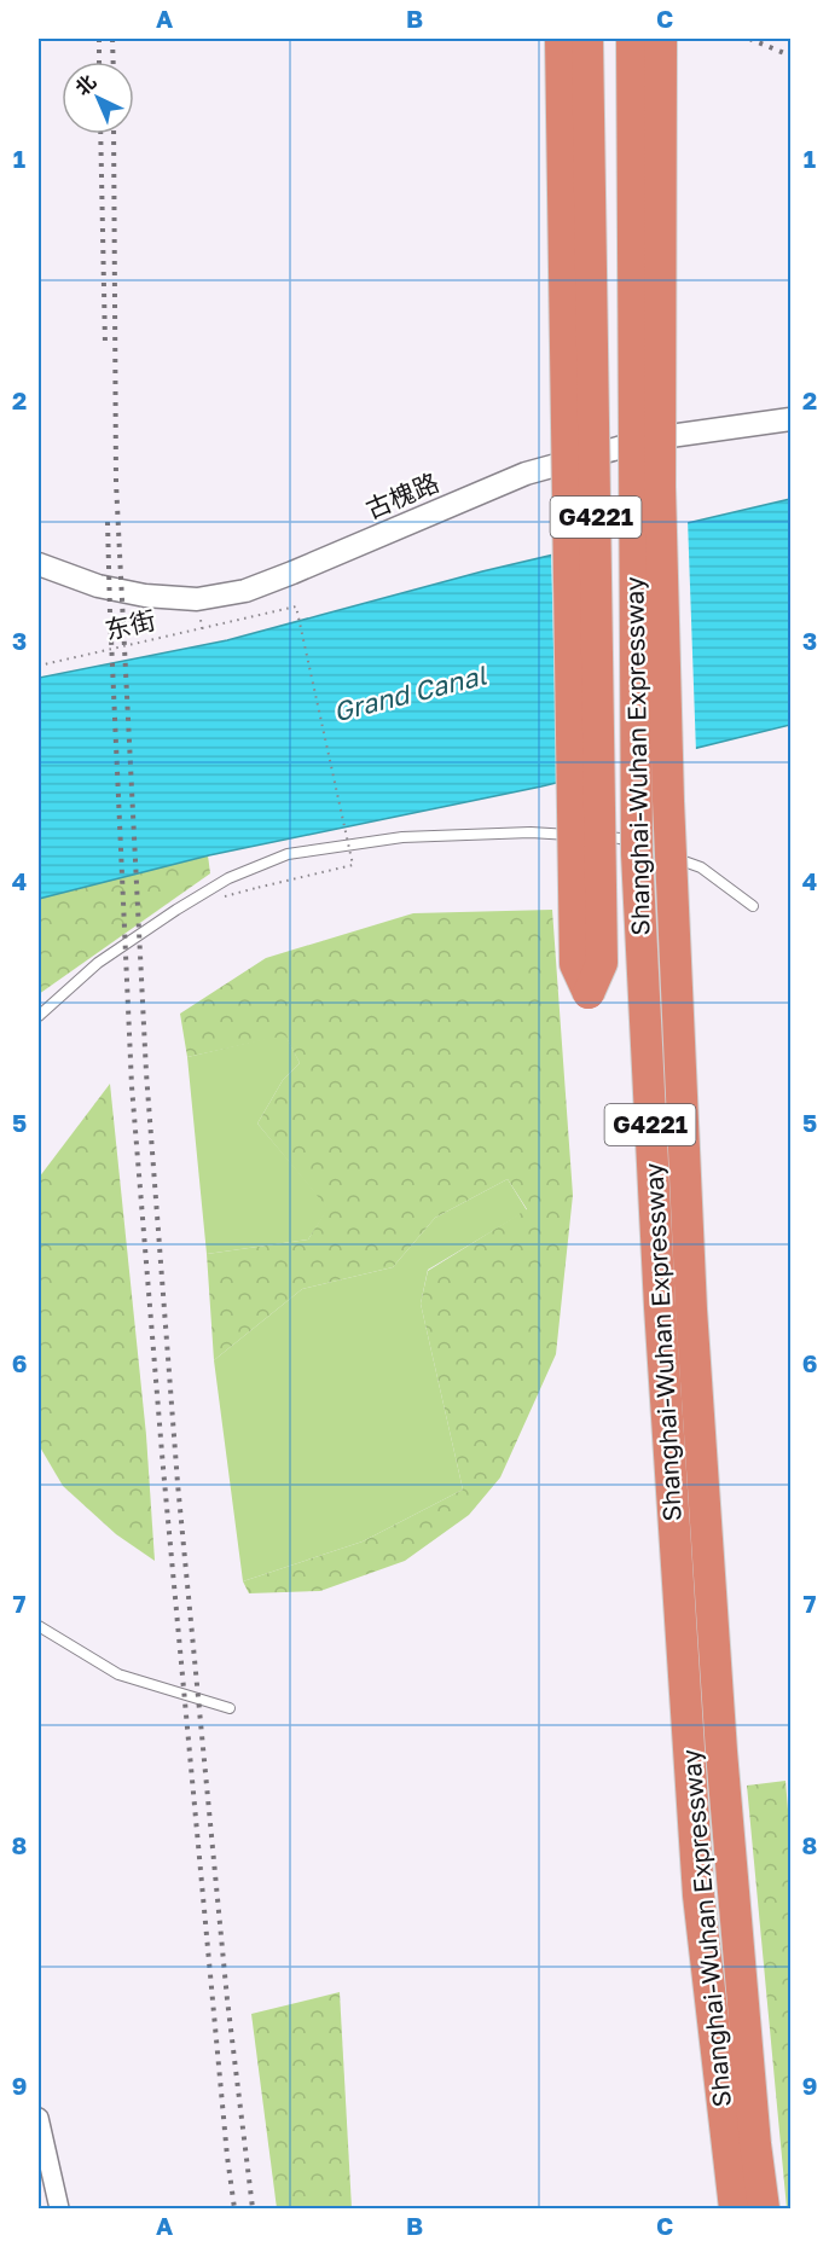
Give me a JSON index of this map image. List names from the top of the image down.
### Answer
{
  "streets": {
    "highway": ["G4221", "Shanghai-Wuhan Expressway"],
    "street": ["古槐路"],
    "path": ["东街"]
  },
  "water": ["Grand Canal"],
  "north": "top left",
  "grid": {
    "columns": ["A", "B", "C"],
    "rows": [
      "1",
      "2",
      "3",
      "4",
      "5",
      "6",
      "7",
      "8",
      "9"
    ]
  }
}
